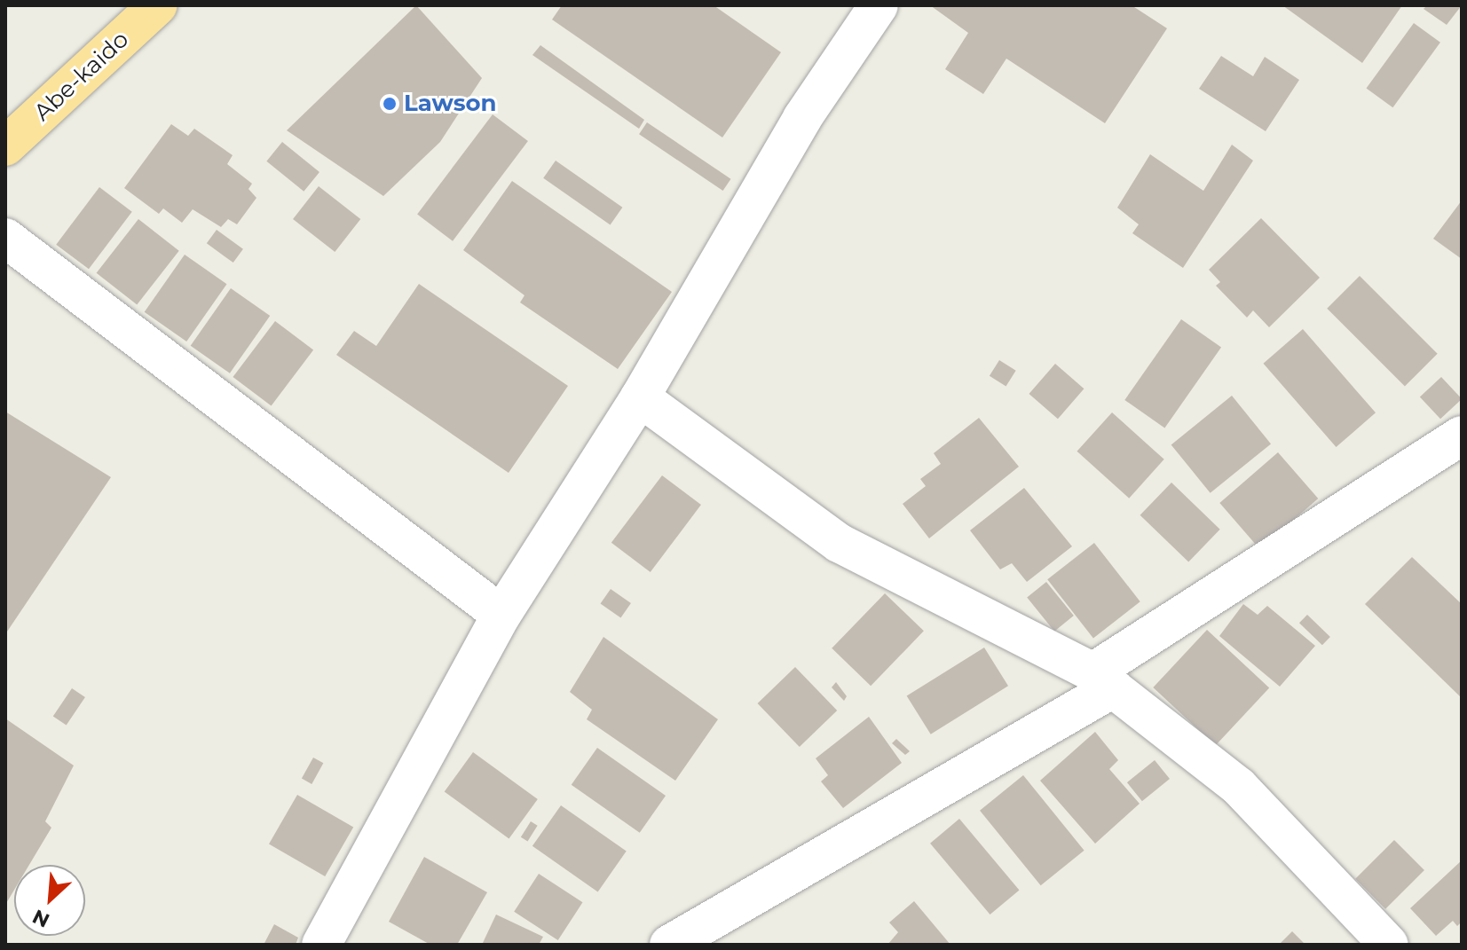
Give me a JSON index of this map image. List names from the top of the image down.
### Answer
{
  "streets": {
    "main road": ["Abe-kaido"]
  },
  "places": ["Lawson"],
  "north": "bottom left"
}
